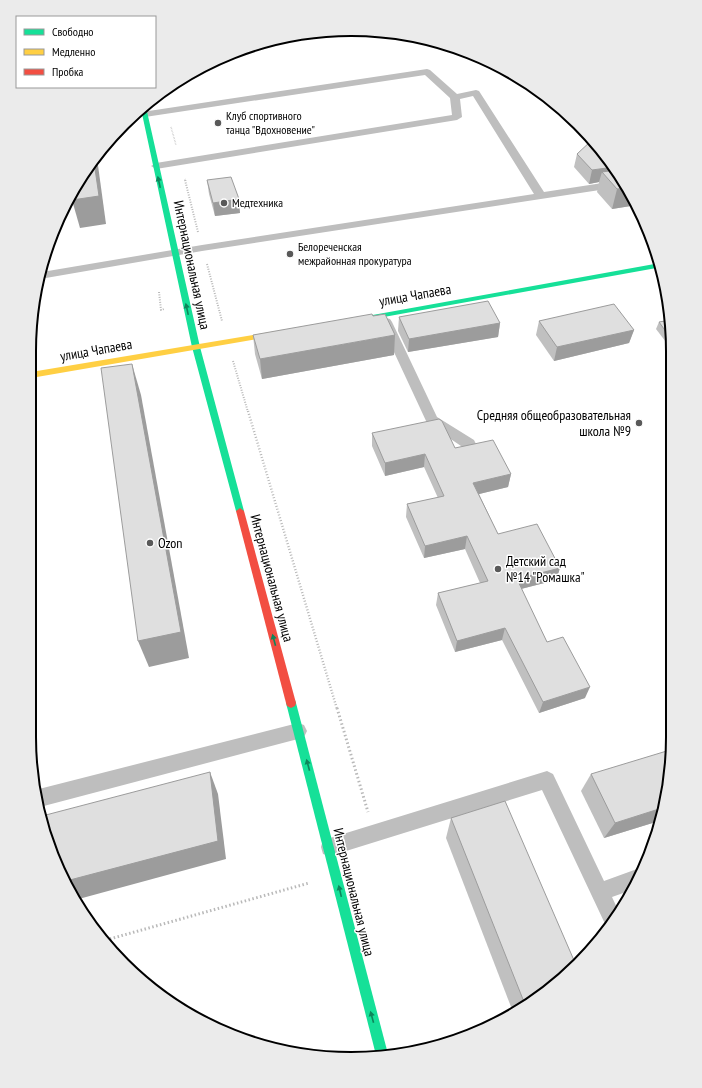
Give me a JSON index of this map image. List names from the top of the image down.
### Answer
{
  "streets": {
    "street": ["Интернациональная улица", "улица Чапаева"]
  },
  "crossings": [
    ["Интернациональная улица", "улица Чапаева"]
  ],
  "one_way": ["Интернациональная улица"],
  "places": [
    "Клуб спортивного танца \"Вдохновение\"",
    "Медтехника",
    "Белореченская межрайонная прокуратура",
    "Средняя общеобразовательная школа №9",
    "Ozon",
    "Детский сад №14 \"Ромашка\""
  ],
  "legend": ["Свободно", "Медленно", "Пробка"]
}
